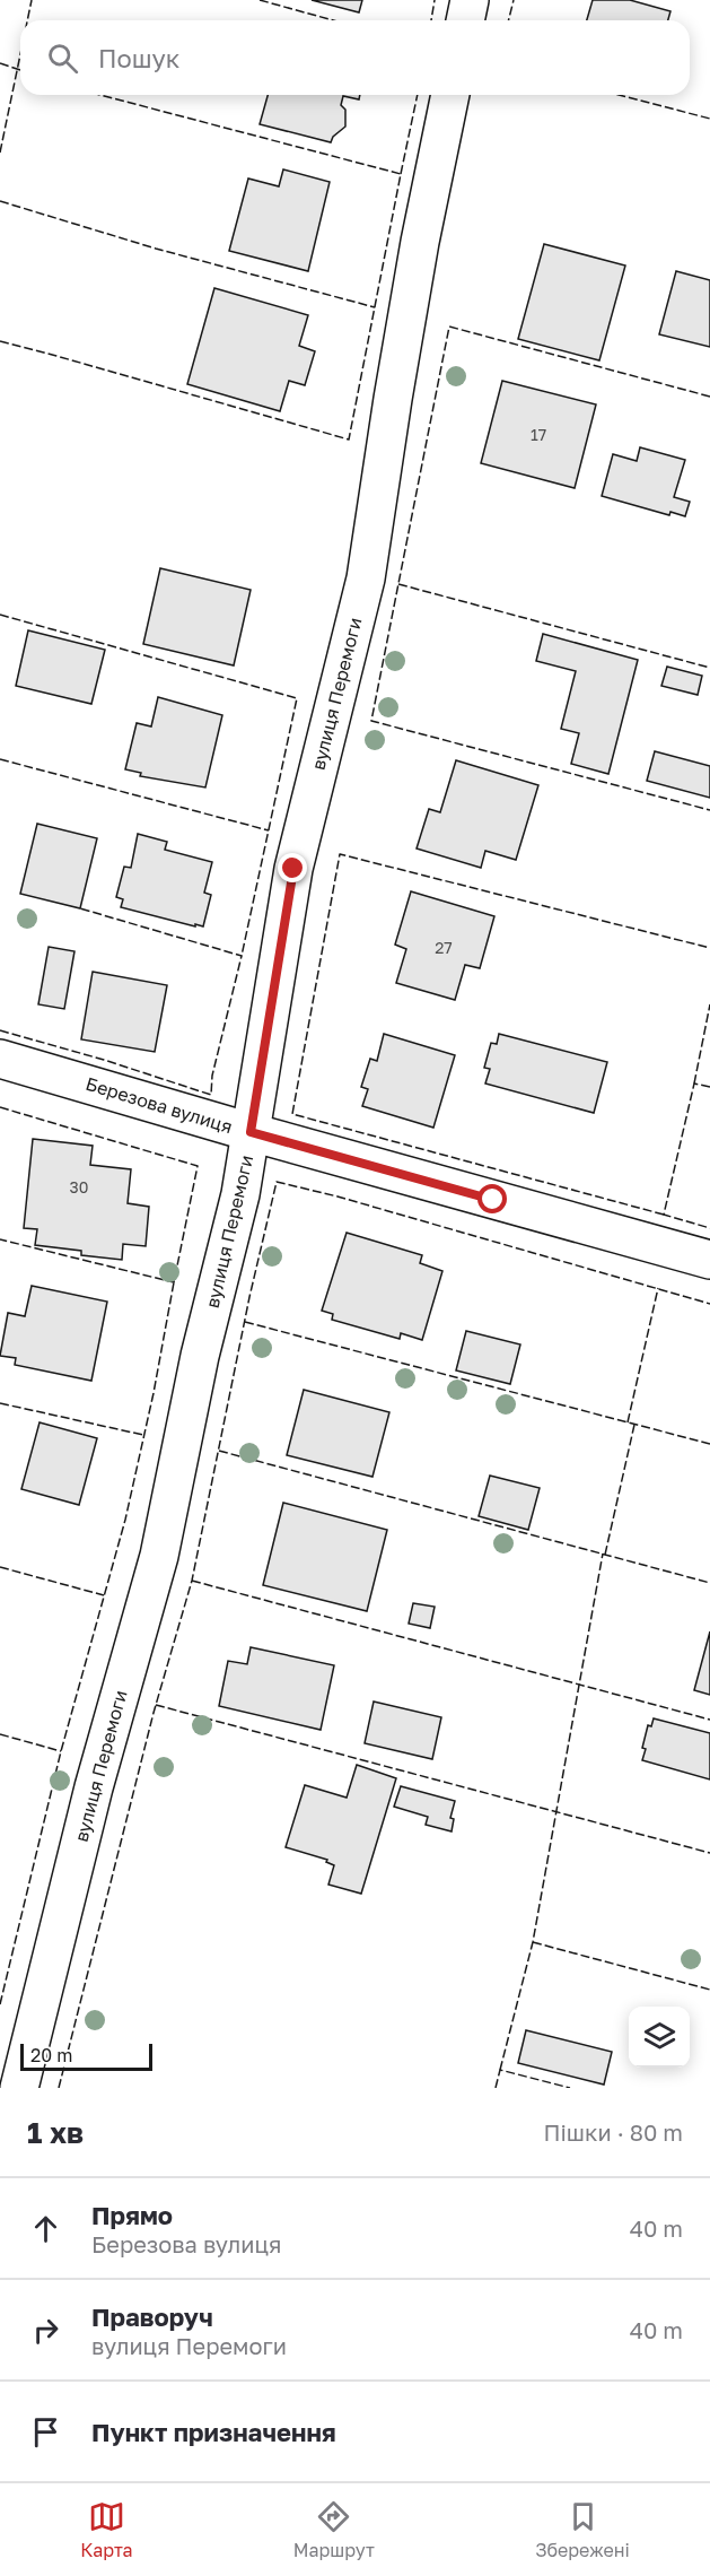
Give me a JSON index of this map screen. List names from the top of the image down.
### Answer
{
  "streets": {
    "street": ["вулиця Перемоги", "Березова вулиця"]
  },
  "crossings": [
    ["вулиця Перемоги", "Березова вулиця"]
  ],
  "house_numbers": ["17", "27", "30"],
  "scale_bar": "20 m",
  "page": {
    "search": "Пошук",
    "scale": "20 m",
    "heading": ["1 хв", "Пішки · 80 m"],
    "list": [
      ["Прямо", "Березова вулиця", "40 m"],
      ["Праворуч", "вулиця Перемоги", "40 m"],
      "Пункт призначення"
    ],
    "nav": ["Карта", "Маршрут", "Збережені"]
  }
}
